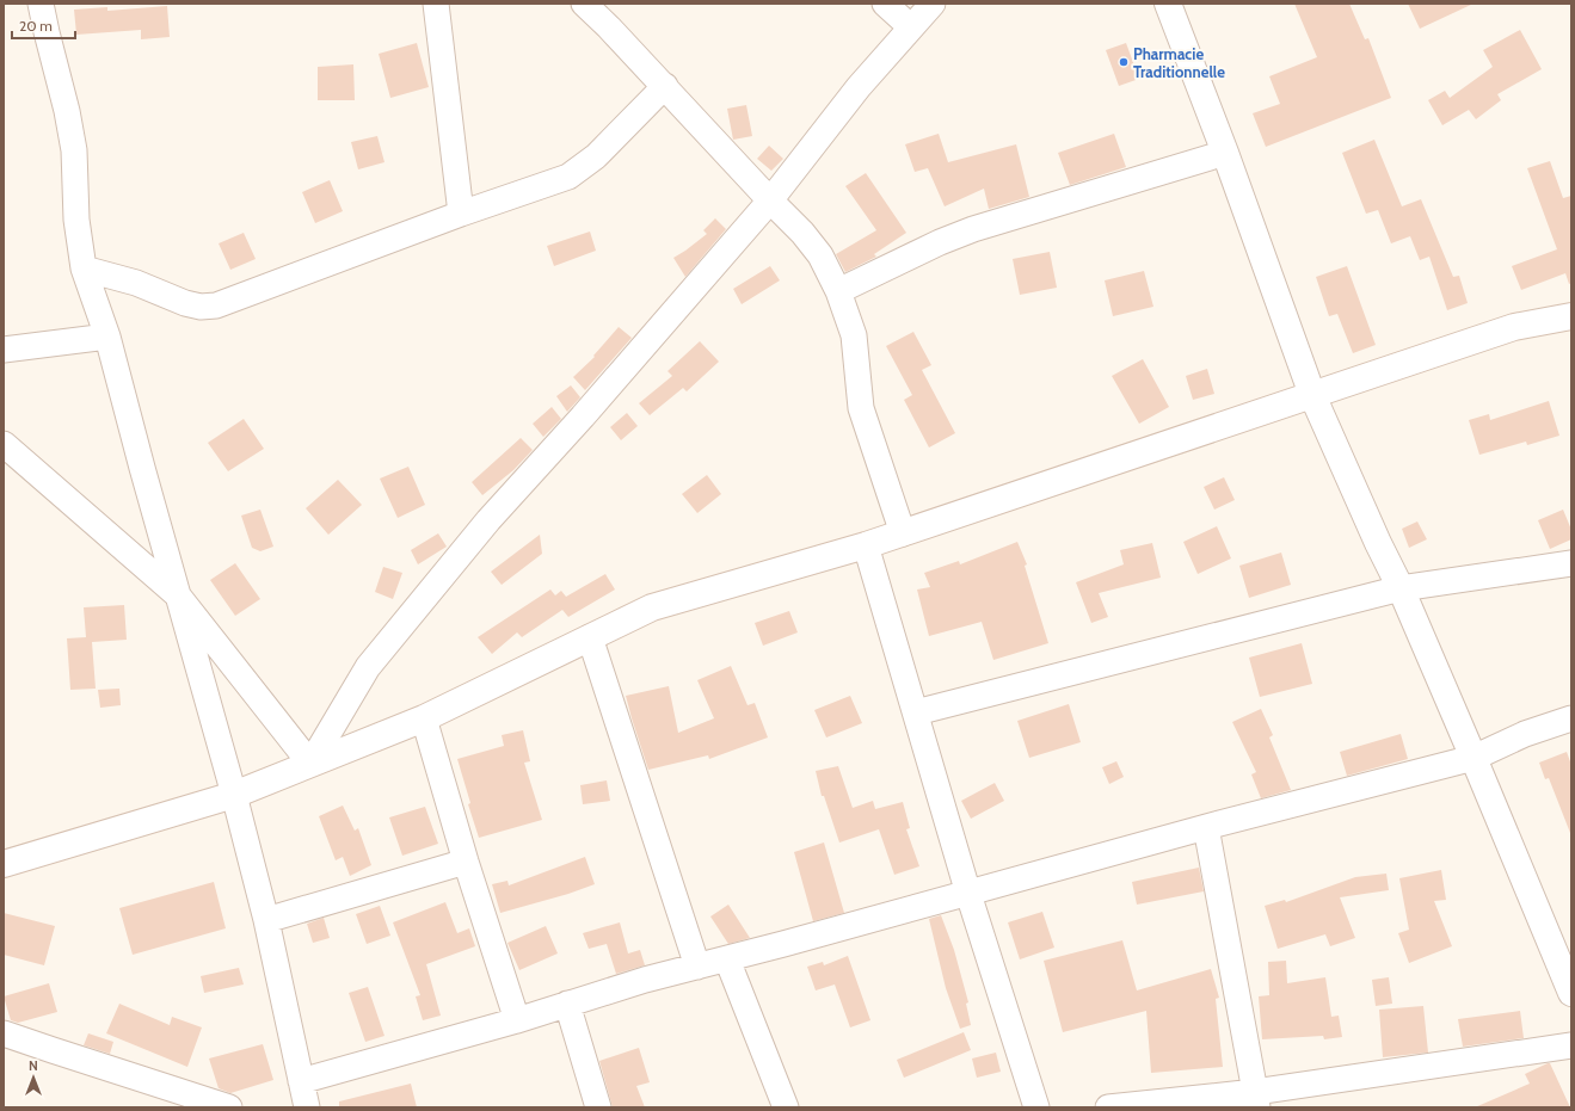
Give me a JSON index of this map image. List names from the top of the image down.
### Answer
{
  "places": ["Pharmacie Traditionnelle"],
  "scale_bar": "20 m",
  "north": "top"
}
